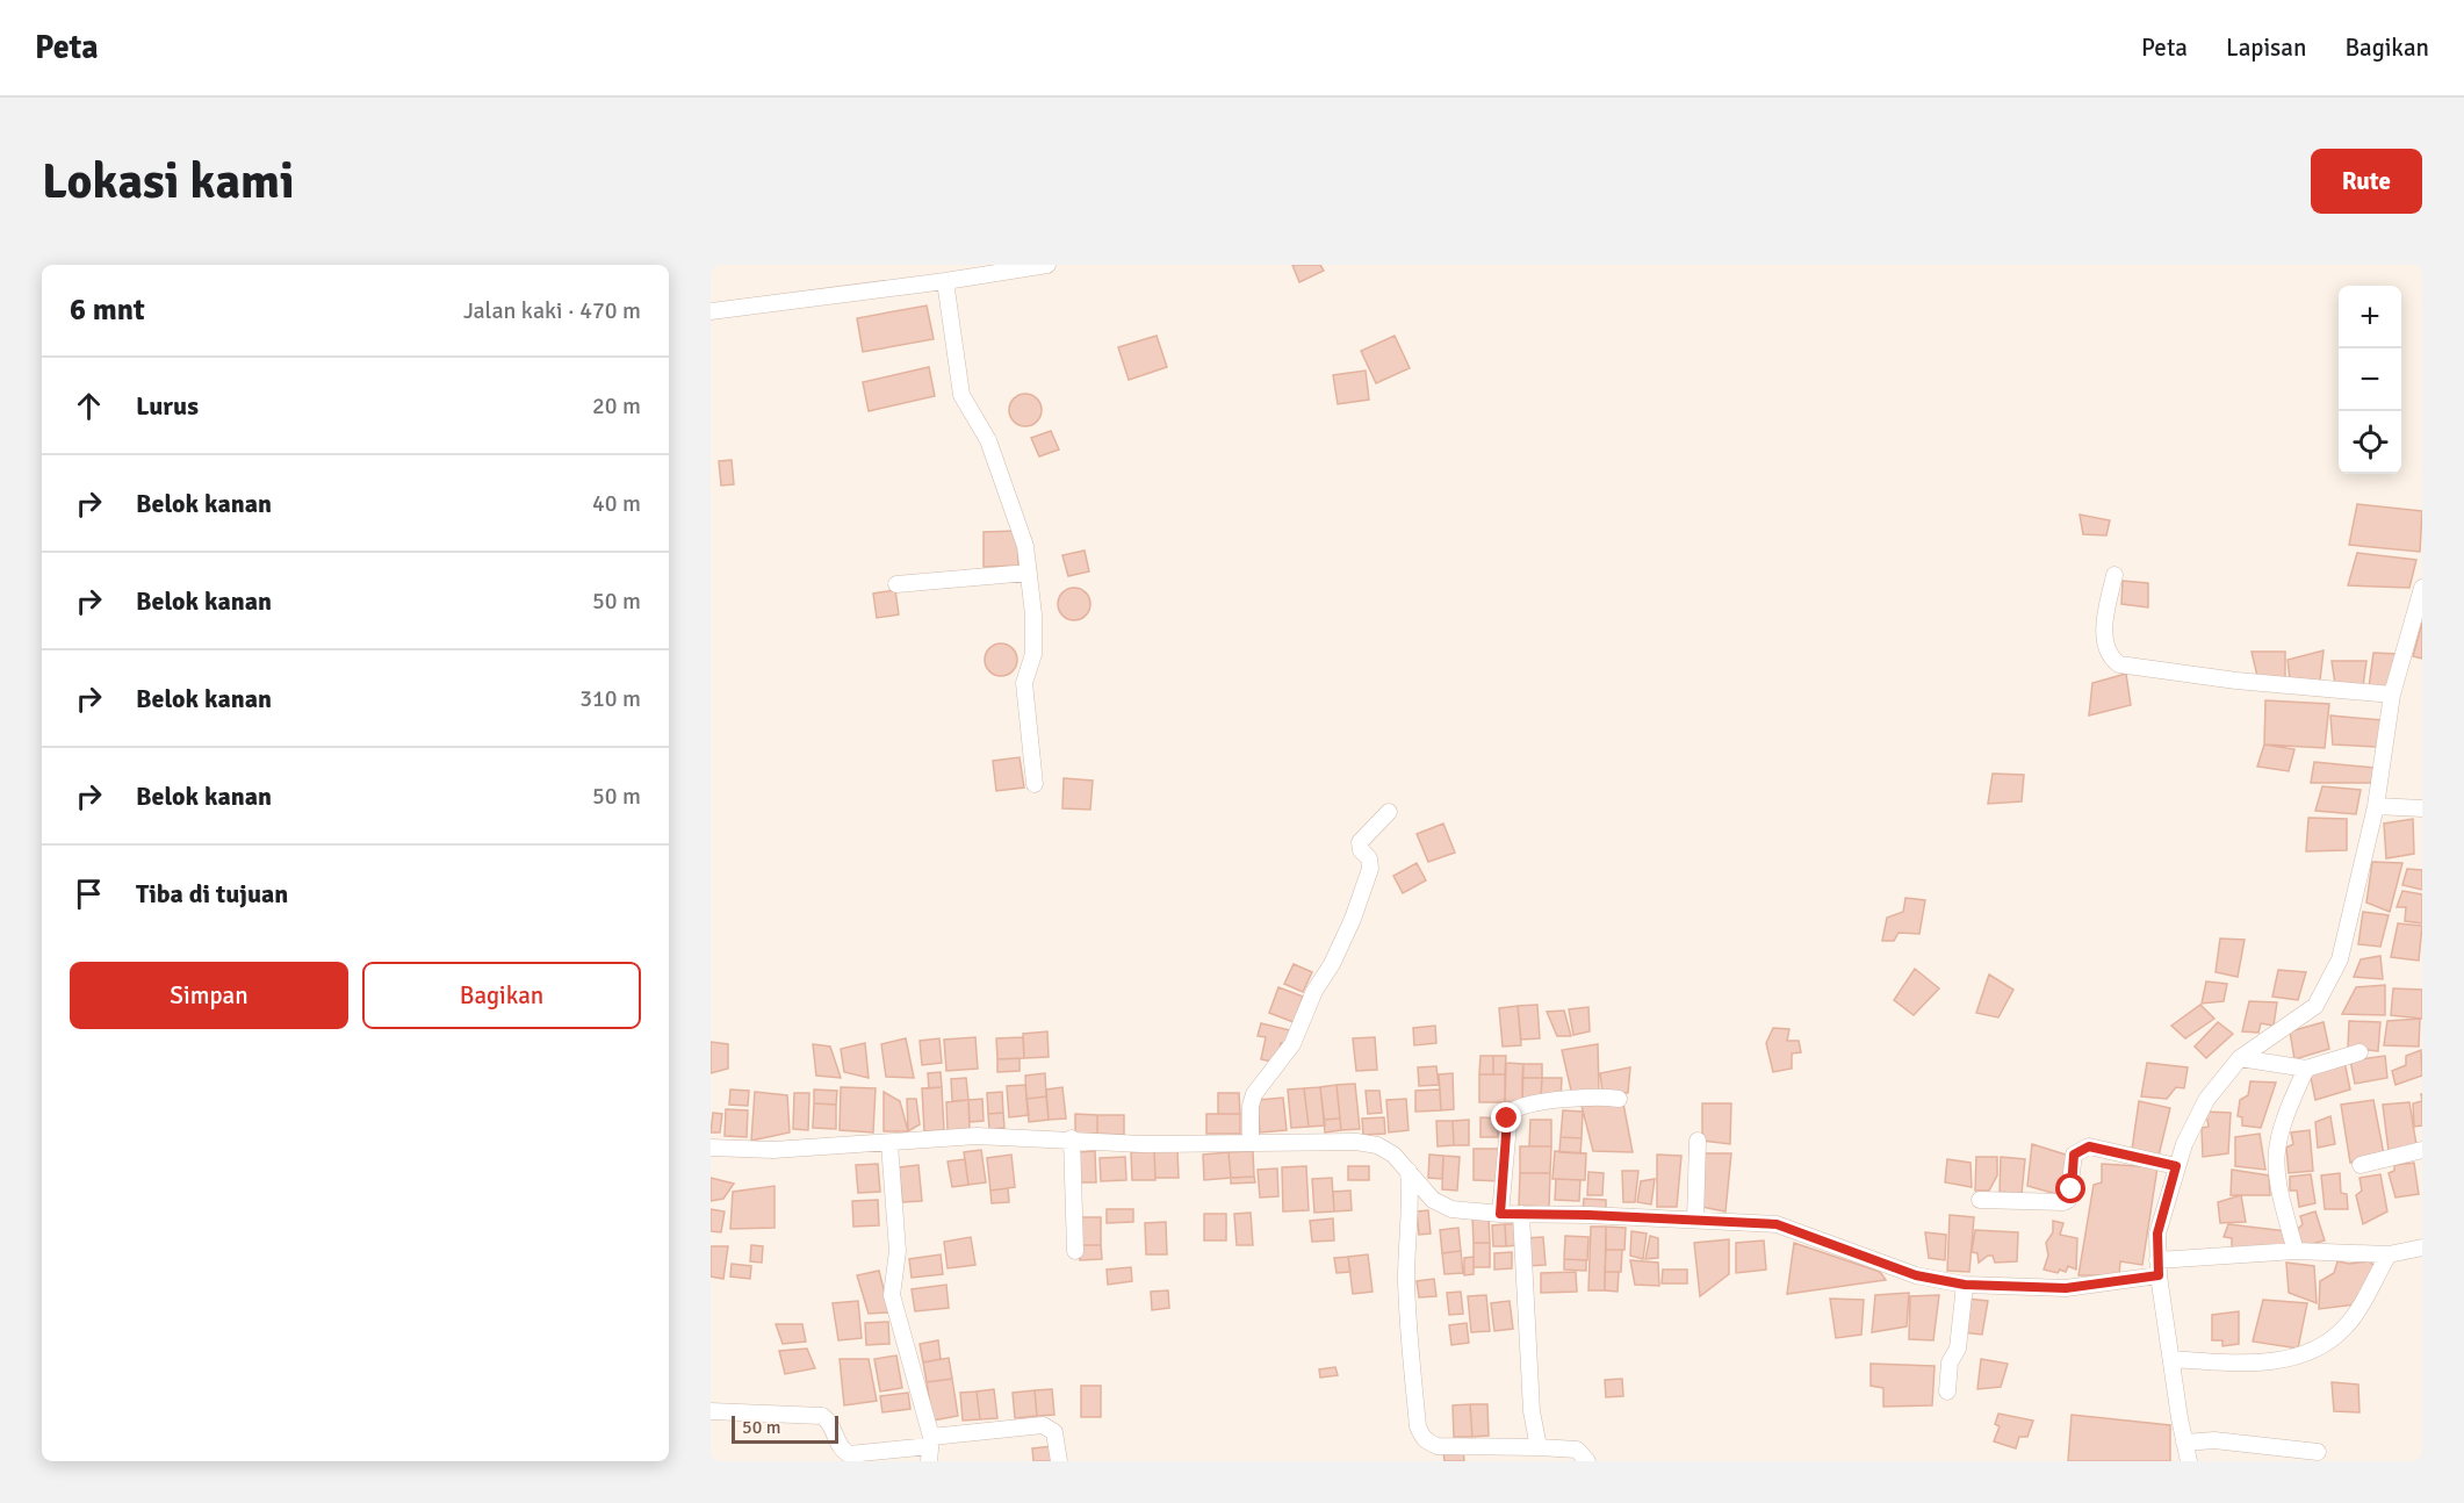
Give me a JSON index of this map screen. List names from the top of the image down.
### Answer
{
  "scale_bar": "50 m",
  "page": {
    "header": "Peta",
    "nav": ["Peta", "Lapisan", "Bagikan"],
    "buttons": [
      "Rute",
      ["Simpan", "Bagikan"]
    ],
    "title": "Lokasi kami",
    "heading": ["6 mnt", "Jalan kaki · 470 m"],
    "map_buttons": ["+", "−"],
    "list": [
      ["Lurus", "20 m"],
      ["Belok kanan", "40 m"],
      ["Belok kanan", "50 m"],
      ["Belok kanan", "310 m"],
      ["Belok kanan", "50 m"],
      "Tiba di tujuan"
    ],
    "scale": "50 m"
  }
}
